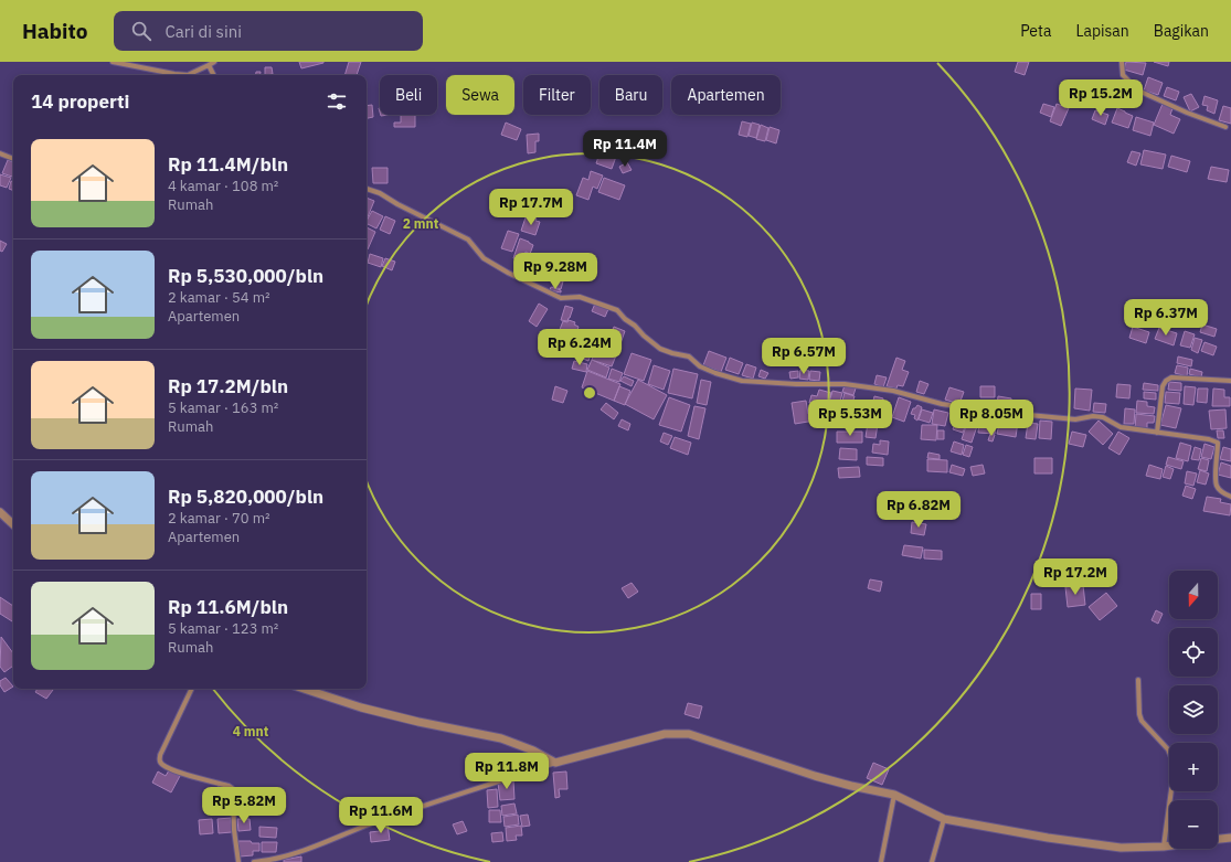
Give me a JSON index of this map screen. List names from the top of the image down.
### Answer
{
  "north": "bottom",
  "page": {
    "header": "Habito",
    "search": "Cari di sini",
    "nav": ["Peta", "Lapisan", "Bagikan"],
    "chip": [
      "Beli",
      "Sewa",
      "Filter",
      "Baru",
      "Apartemen"
    ],
    "heading": "14 properti",
    "price": [
      "Rp 15.2M",
      "Rp 11.4M",
      "Rp 17.7M",
      "Rp 9.28M",
      "Rp 6.37M",
      "Rp 6.24M",
      "Rp 6.57M",
      "Rp 5.53M",
      "Rp 8.05M",
      "Rp 6.82M",
      "Rp 17.2M",
      "Rp 11.8M",
      "Rp 5.82M",
      "Rp 11.6M"
    ],
    "list": [
      {
        "name": "Rp 11.4M/bln",
        "note": "4 kamar · 108 m² · Rumah"
      },
      {
        "name": "Rp 5,530,000/bln",
        "note": "2 kamar · 54 m² · Apartemen"
      },
      {
        "name": "Rp 17.2M/bln",
        "note": "5 kamar · 163 m² · Rumah"
      },
      {
        "name": "Rp 5,820,000/bln",
        "note": "2 kamar · 70 m² · Apartemen"
      },
      {
        "name": "Rp 11.6M/bln",
        "note": "5 kamar · 123 m² · Rumah"
      }
    ],
    "map_buttons": ["+", "−"]
  },
  "rings": ["2 mnt", "4 mnt"]
}
